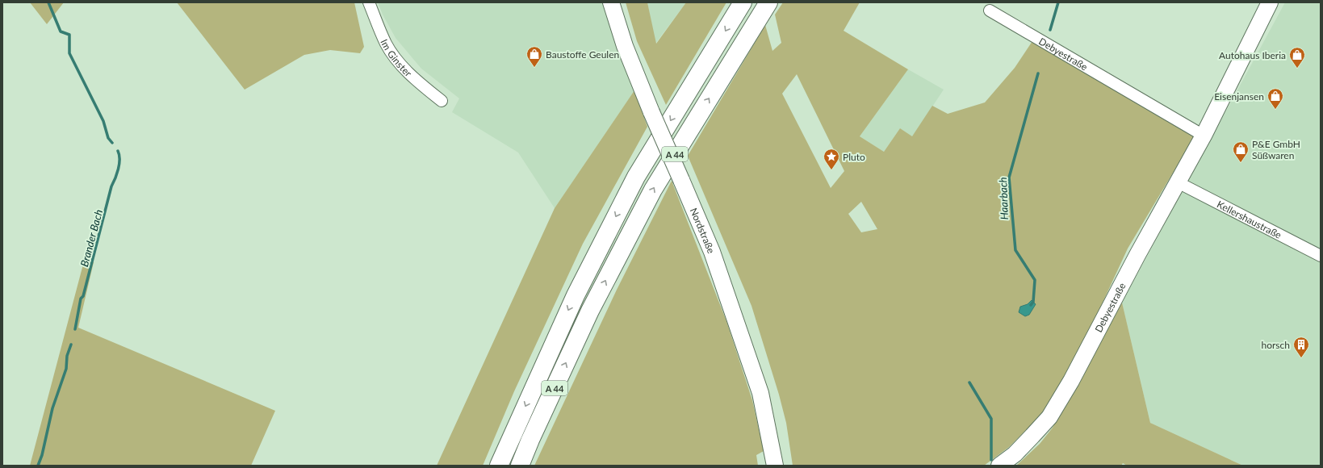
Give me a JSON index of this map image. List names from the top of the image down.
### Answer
{
  "streets": {
    "highway": ["A 44"],
    "main road": ["Debyestraße", "Nordstraße"],
    "street": ["Im Ginster", "Kellershaustraße"]
  },
  "crossings": [
    ["Debyestraße", "Kellershaustraße"]
  ],
  "water": ["Haarbach", "Brander Bach"],
  "places": {
    "shop": [
      "Baustoffe Geulen",
      "Autohaus Iberia",
      "Eisenjansen",
      "P&E GmbH Süßwaren"
    ],
    "place": ["Pluto"],
    "building": ["horsch"]
  }
}
